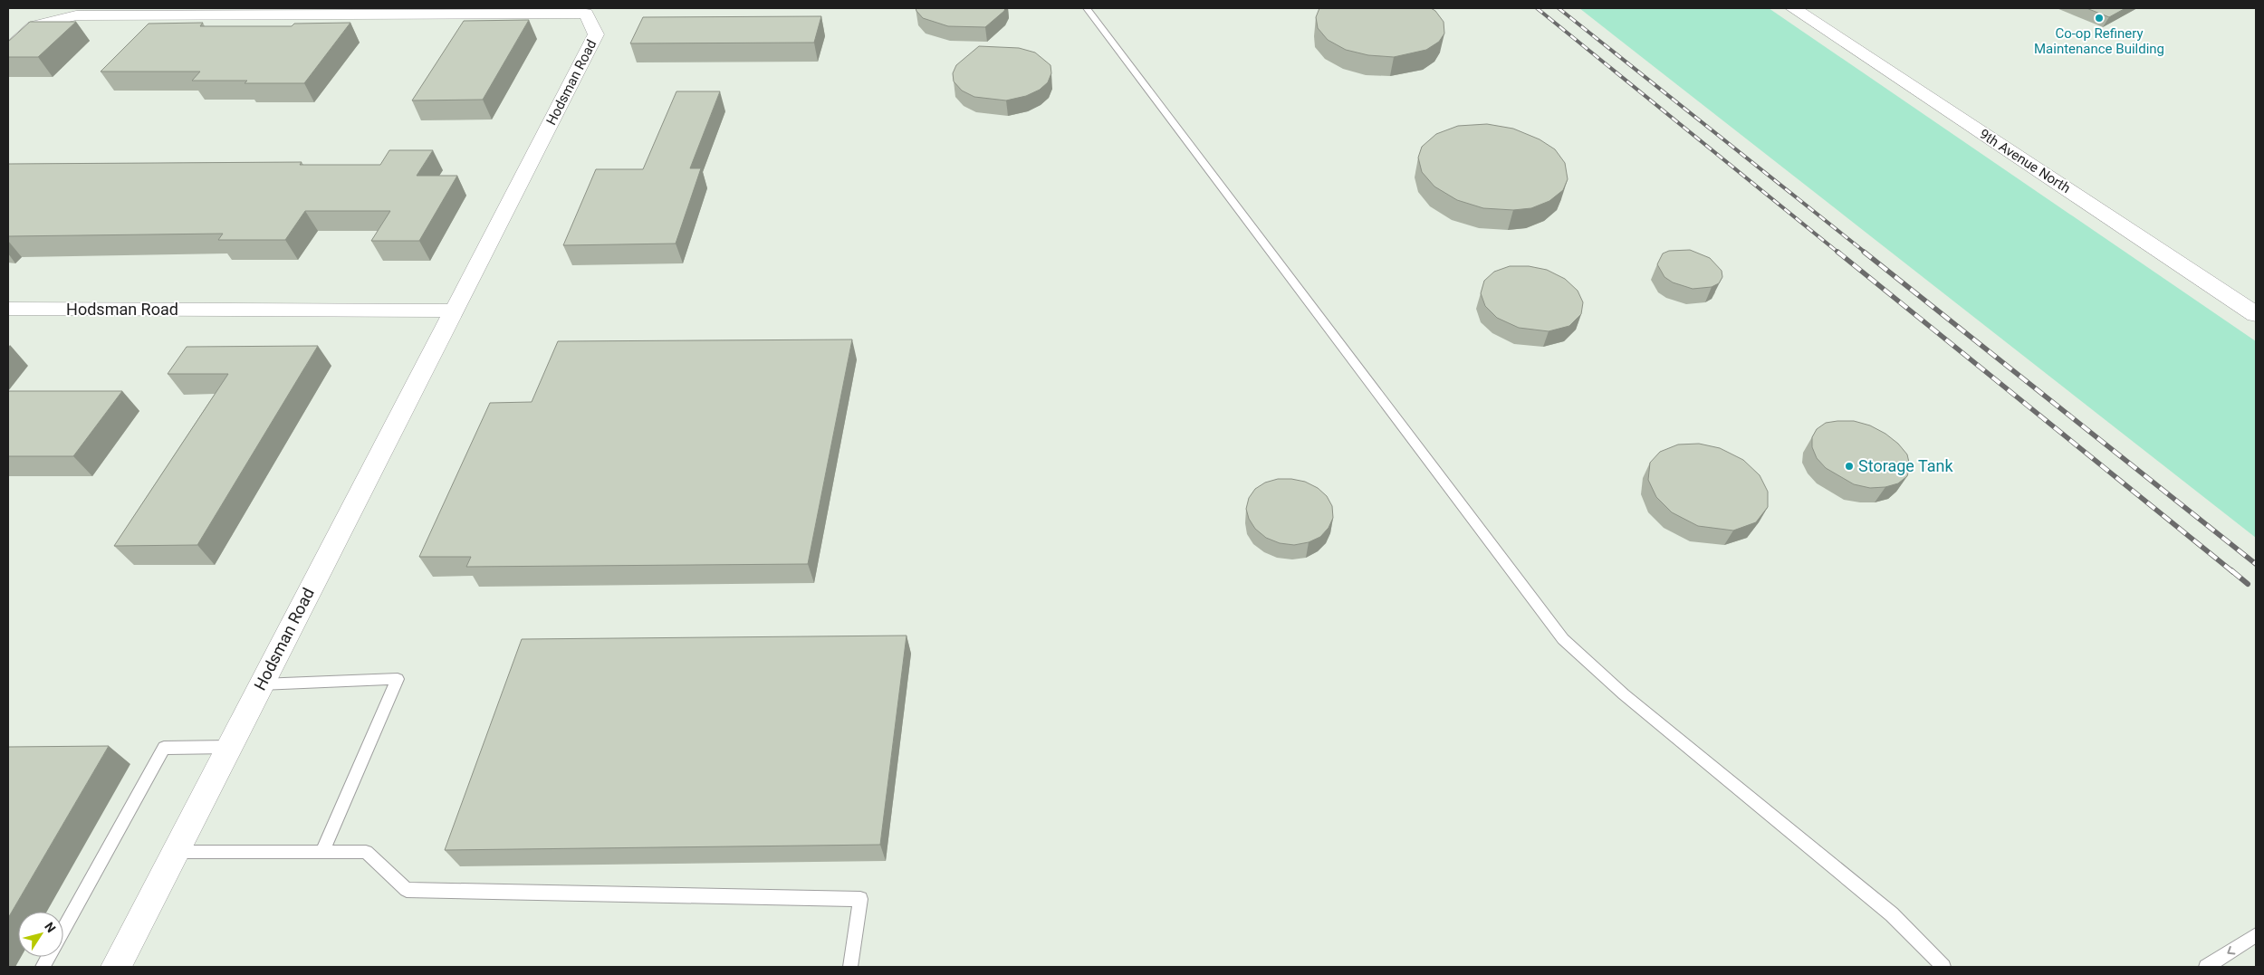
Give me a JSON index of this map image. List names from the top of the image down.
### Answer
{
  "streets": {
    "street": ["Hodsman Road", "9th Avenue North"]
  },
  "places": ["Co-op Refinery Maintenance Building", "Storage Tank"],
  "north": "top right"
}
